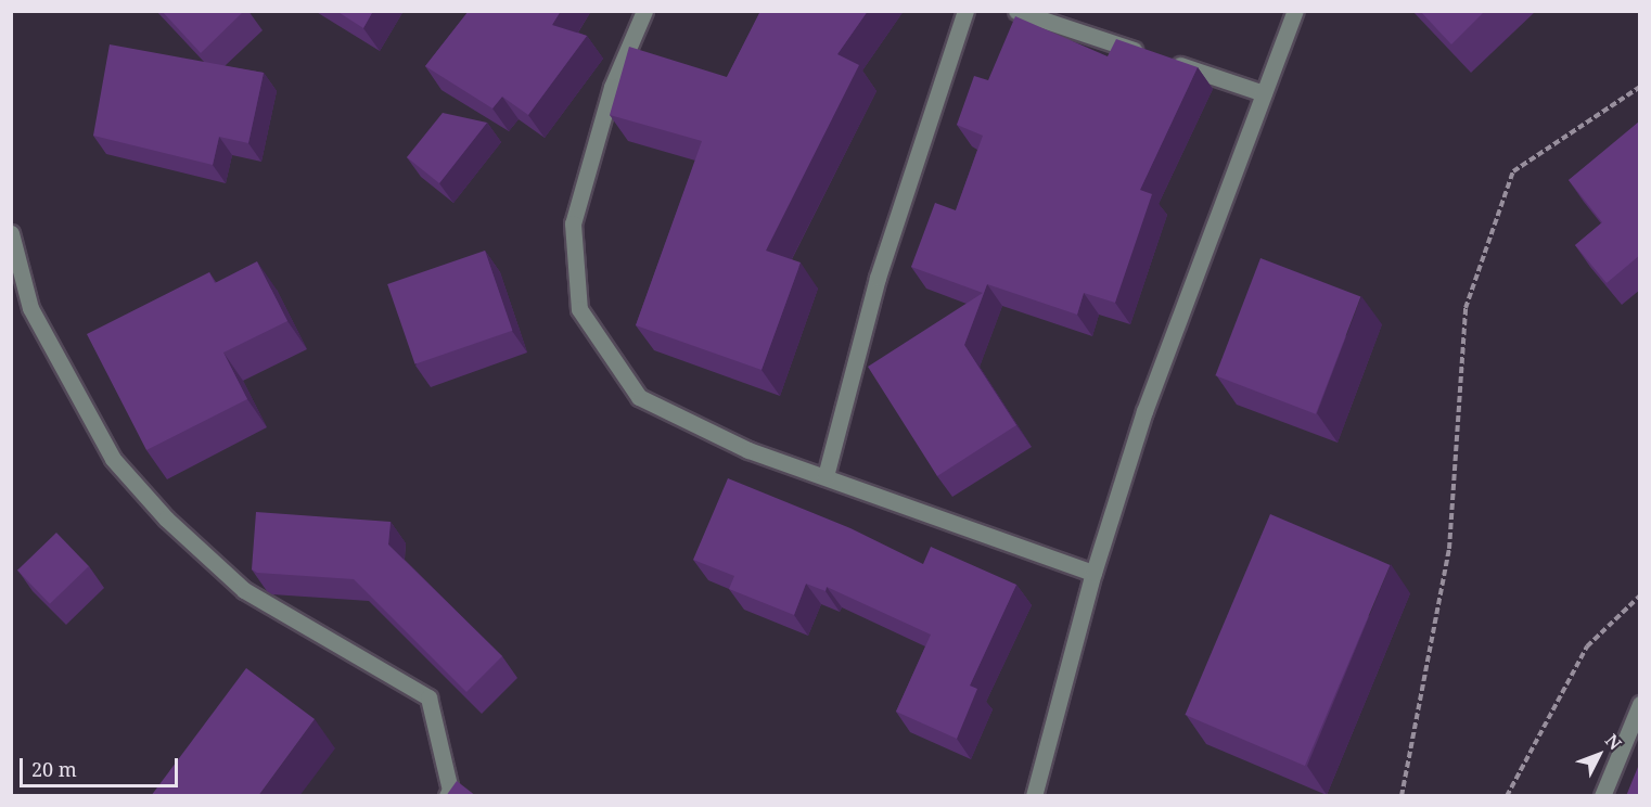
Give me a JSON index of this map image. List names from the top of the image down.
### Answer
{
  "scale_bar": "20 m",
  "north": "top right"
}
